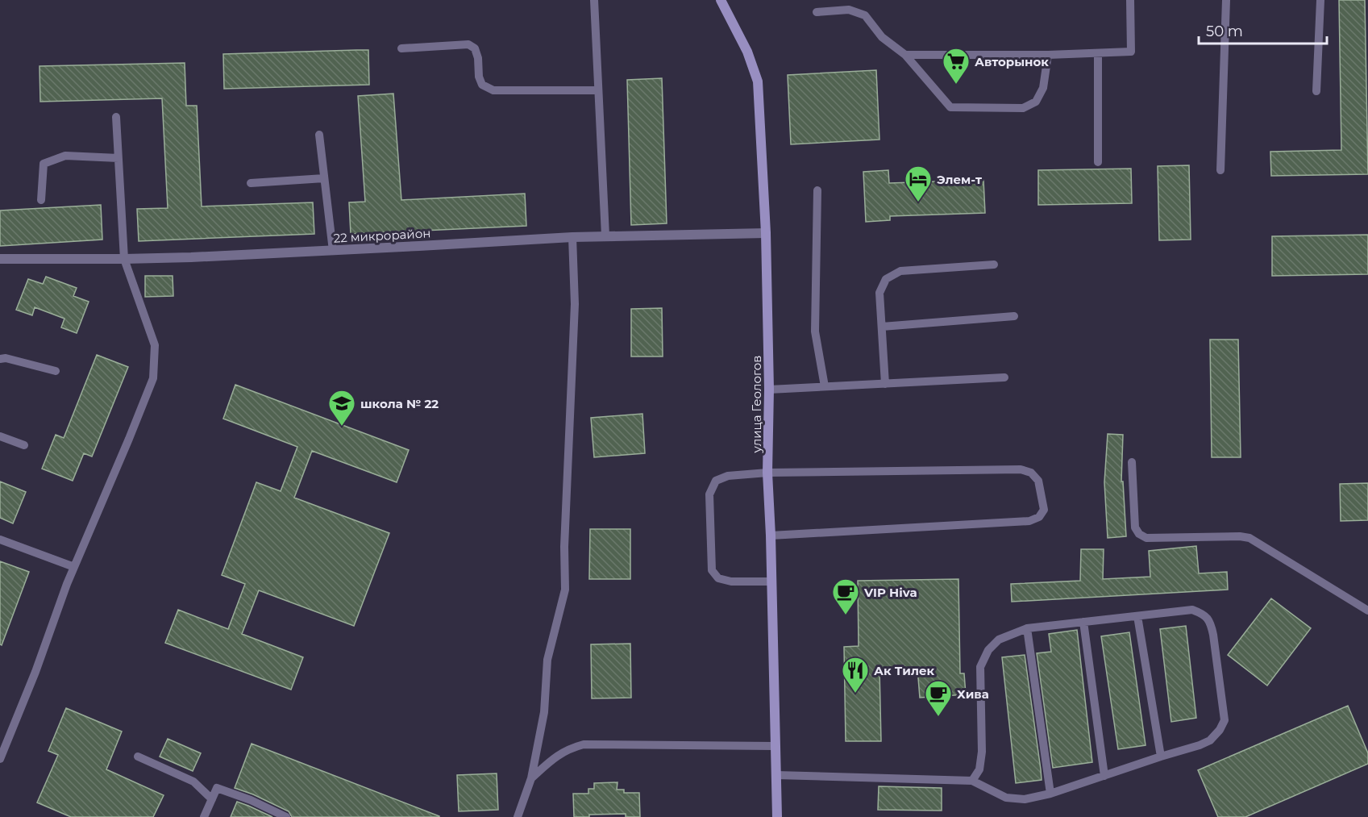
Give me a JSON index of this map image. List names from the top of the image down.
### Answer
{
  "streets": {
    "street": ["22 микрорайон", "улица Геологов"]
  },
  "crossings": [
    ["22 микрорайон", "улица Геологов"]
  ],
  "places": {
    "supermarket": ["Авторынок"],
    "hotel": ["Элем-т"],
    "school or university": ["школа № 22"],
    "cafe": ["VIP Hiva", "Хива"],
    "restaurant": ["Ак Тилек"]
  },
  "scale_bar": "50 m"
}
